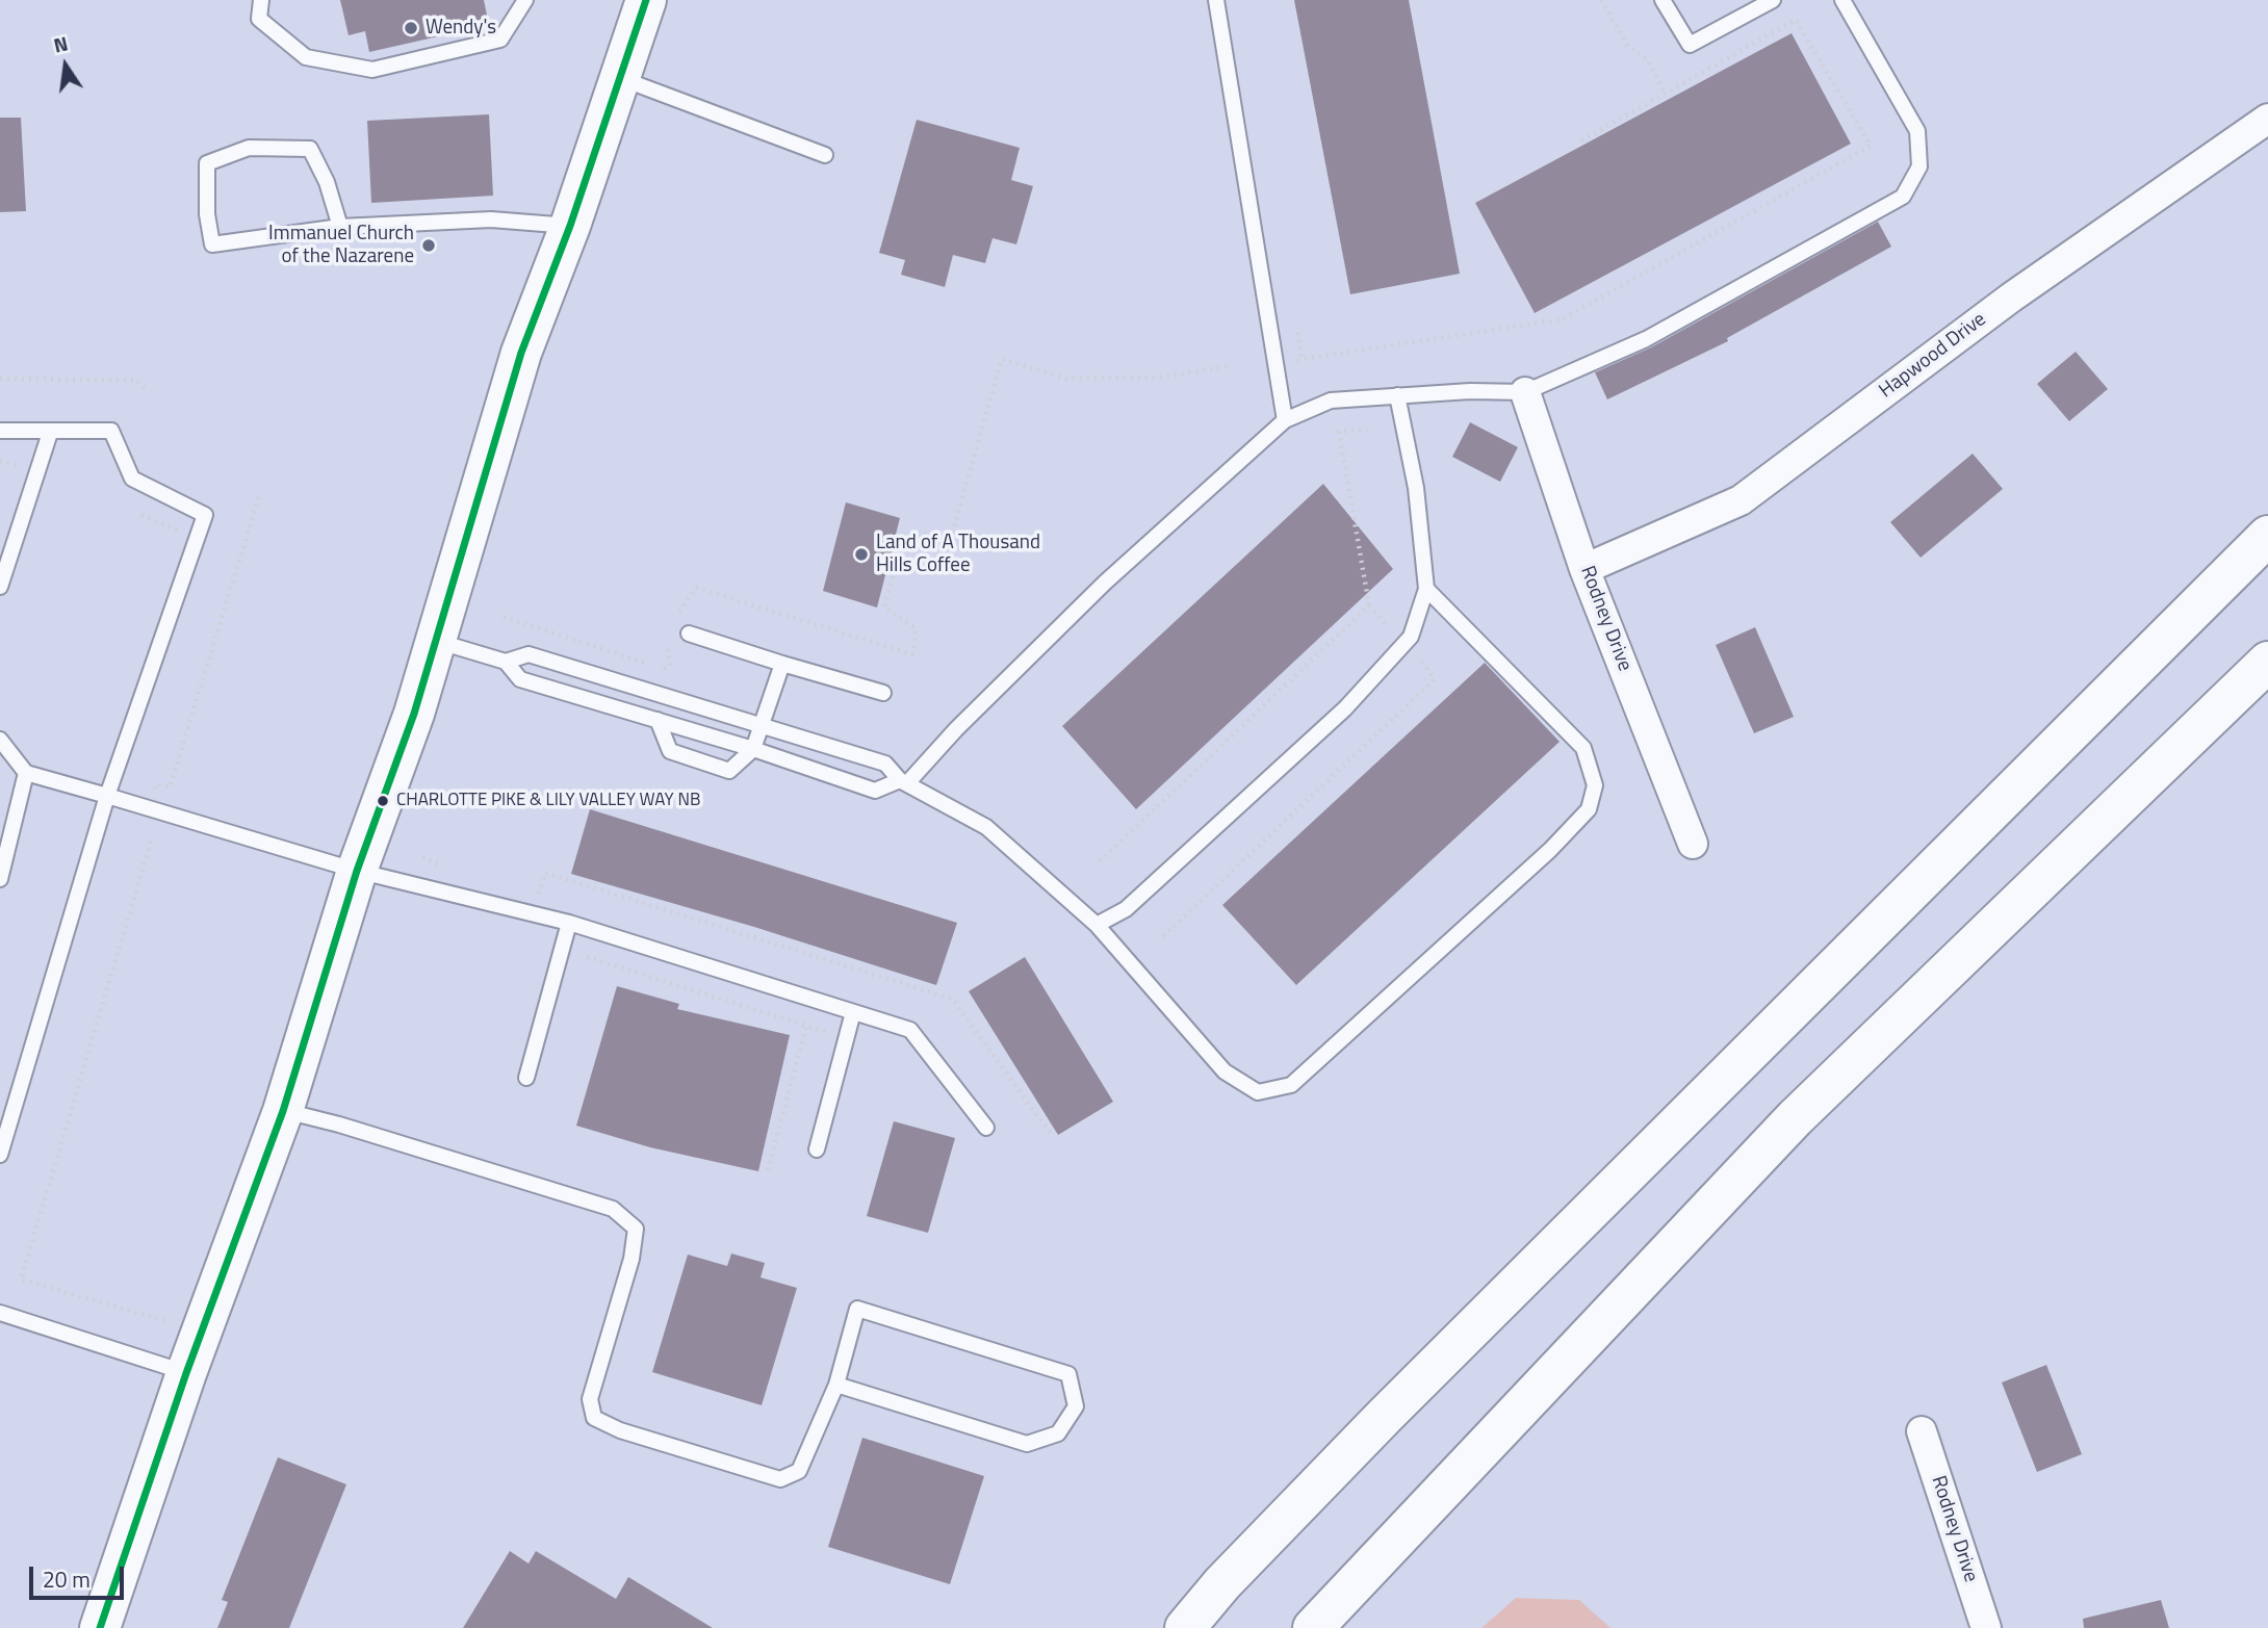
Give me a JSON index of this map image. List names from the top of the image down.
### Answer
{
  "streets": {
    "street": ["Hapwood Drive", "Rodney Drive"]
  },
  "crossings": [
    ["Hapwood Drive", "Rodney Drive"]
  ],
  "places": [
    "Wendy's",
    "Immanuel Church of the Nazarene",
    "Land of A Thousand Hills Coffee",
    "CHARLOTTE PIKE & LILY VALLEY WAY NB"
  ],
  "scale_bar": "20 m",
  "north": "top"
}
